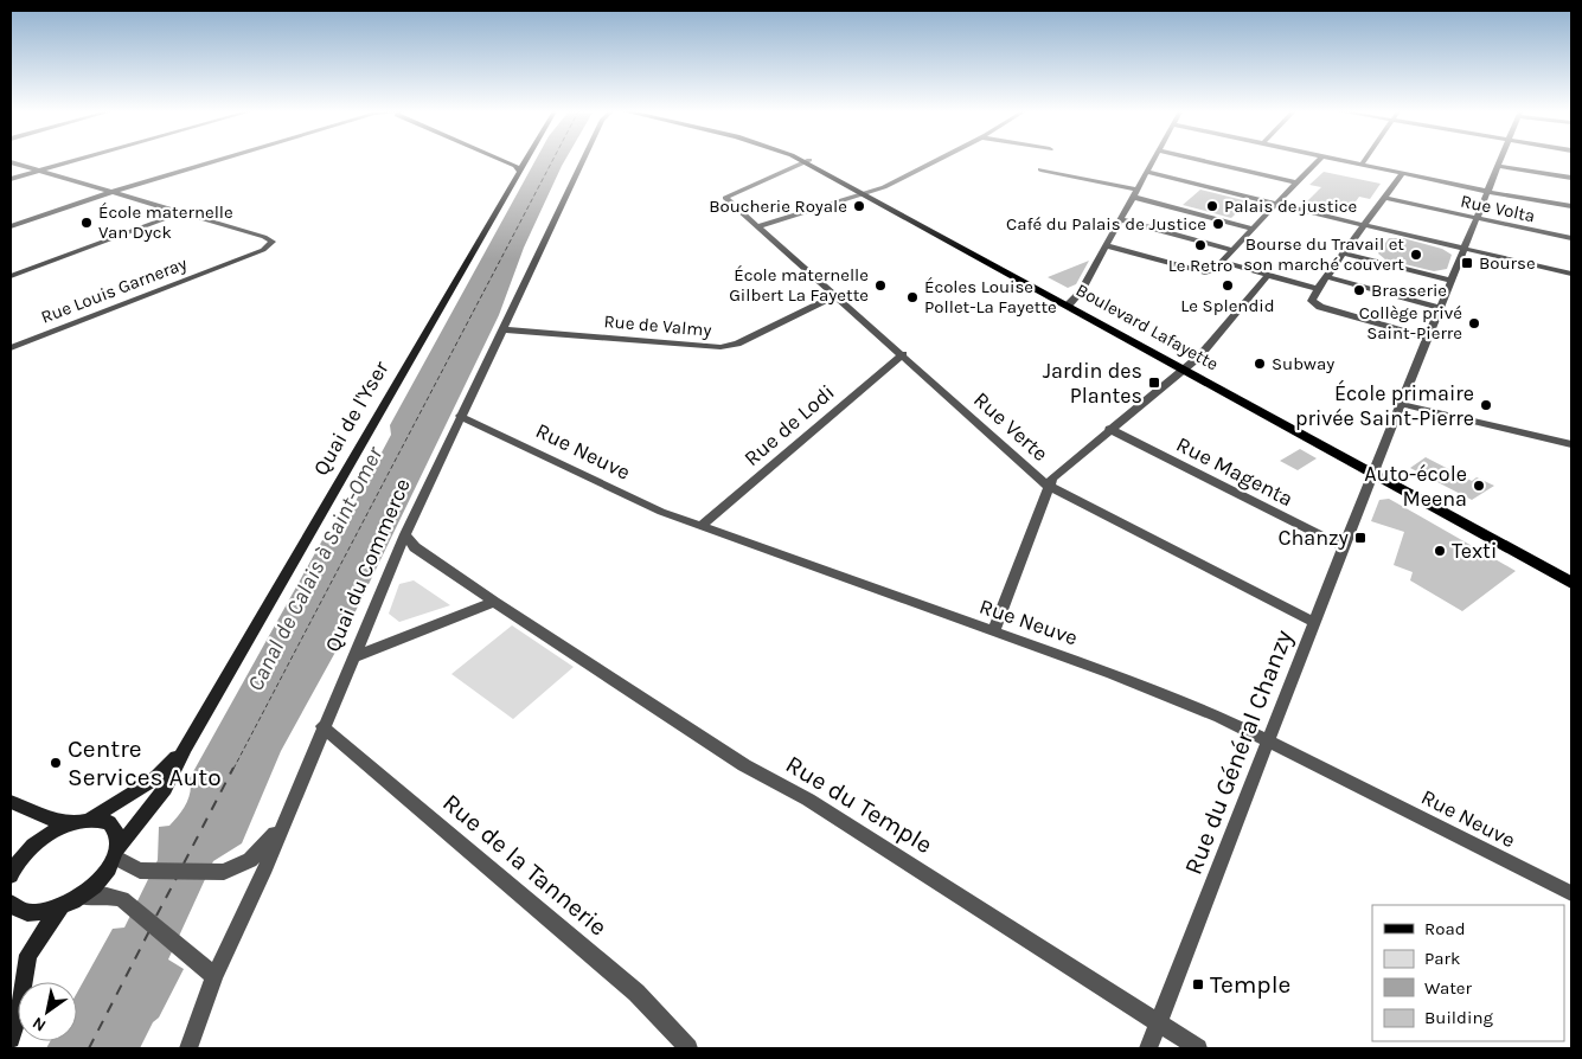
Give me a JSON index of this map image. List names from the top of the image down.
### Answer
{
  "streets": {
    "main road": ["Boulevard Lafayette"],
    "street": [
      "Rue Volta",
      "Rue Louis Garneray",
      "Rue de Valmy",
      "Quai de l'Yser",
      "Rue de Lodi",
      "Rue Verte",
      "Rue Neuve",
      "Rue Magenta",
      "Quai du Commerce",
      "Rue du Général Chanzy",
      "Rue du Temple",
      "Rue de la Tannerie"
    ]
  },
  "crossings": [
    ["Rue Volta", "Rue du Général Chanzy"],
    ["Rue de Valmy", "Rue Verte"],
    ["Rue de Valmy", "Quai du Commerce"],
    ["Boulevard Lafayette", "Rue Verte"],
    ["Boulevard Lafayette", "Rue du Général Chanzy"],
    ["Rue de Lodi", "Rue Verte"],
    ["Rue de Lodi", "Rue Neuve"],
    ["Rue Verte", "Rue du Général Chanzy"],
    ["Rue Neuve", "Quai du Commerce"],
    ["Rue Neuve", "Rue du Général Chanzy"],
    ["Rue Magenta", "Rue du Général Chanzy"],
    ["Quai du Commerce", "Rue du Temple"],
    ["Quai du Commerce", "Rue de la Tannerie"],
    ["Rue du Général Chanzy", "Rue du Temple"]
  ],
  "water": ["Canal de Calais à Saint-Omer"],
  "places": {
    "other": [
      "Boucherie Royale",
      "Palais de justice",
      "École maternelle Van Dyck",
      "Café du Palais de Justice",
      "Le Retro",
      "Bourse du Travail et son marché couvert",
      "École maternelle Gilbert La Fayette",
      "Le Splendid",
      "Brasserie",
      "Écoles Louise Pollet-La Fayette",
      "Collège privé Saint-Pierre",
      "Subway",
      "École primaire privée Saint-Pierre",
      "Auto-école Meena",
      "Texti",
      "Centre Services Auto"
    ],
    "transit": [
      "Bourse",
      "Jardin des Plantes",
      "Chanzy",
      "Temple"
    ]
  },
  "legend": [
    "Road",
    "Park",
    "Water",
    "Building"
  ],
  "north": "bottom left"
}
